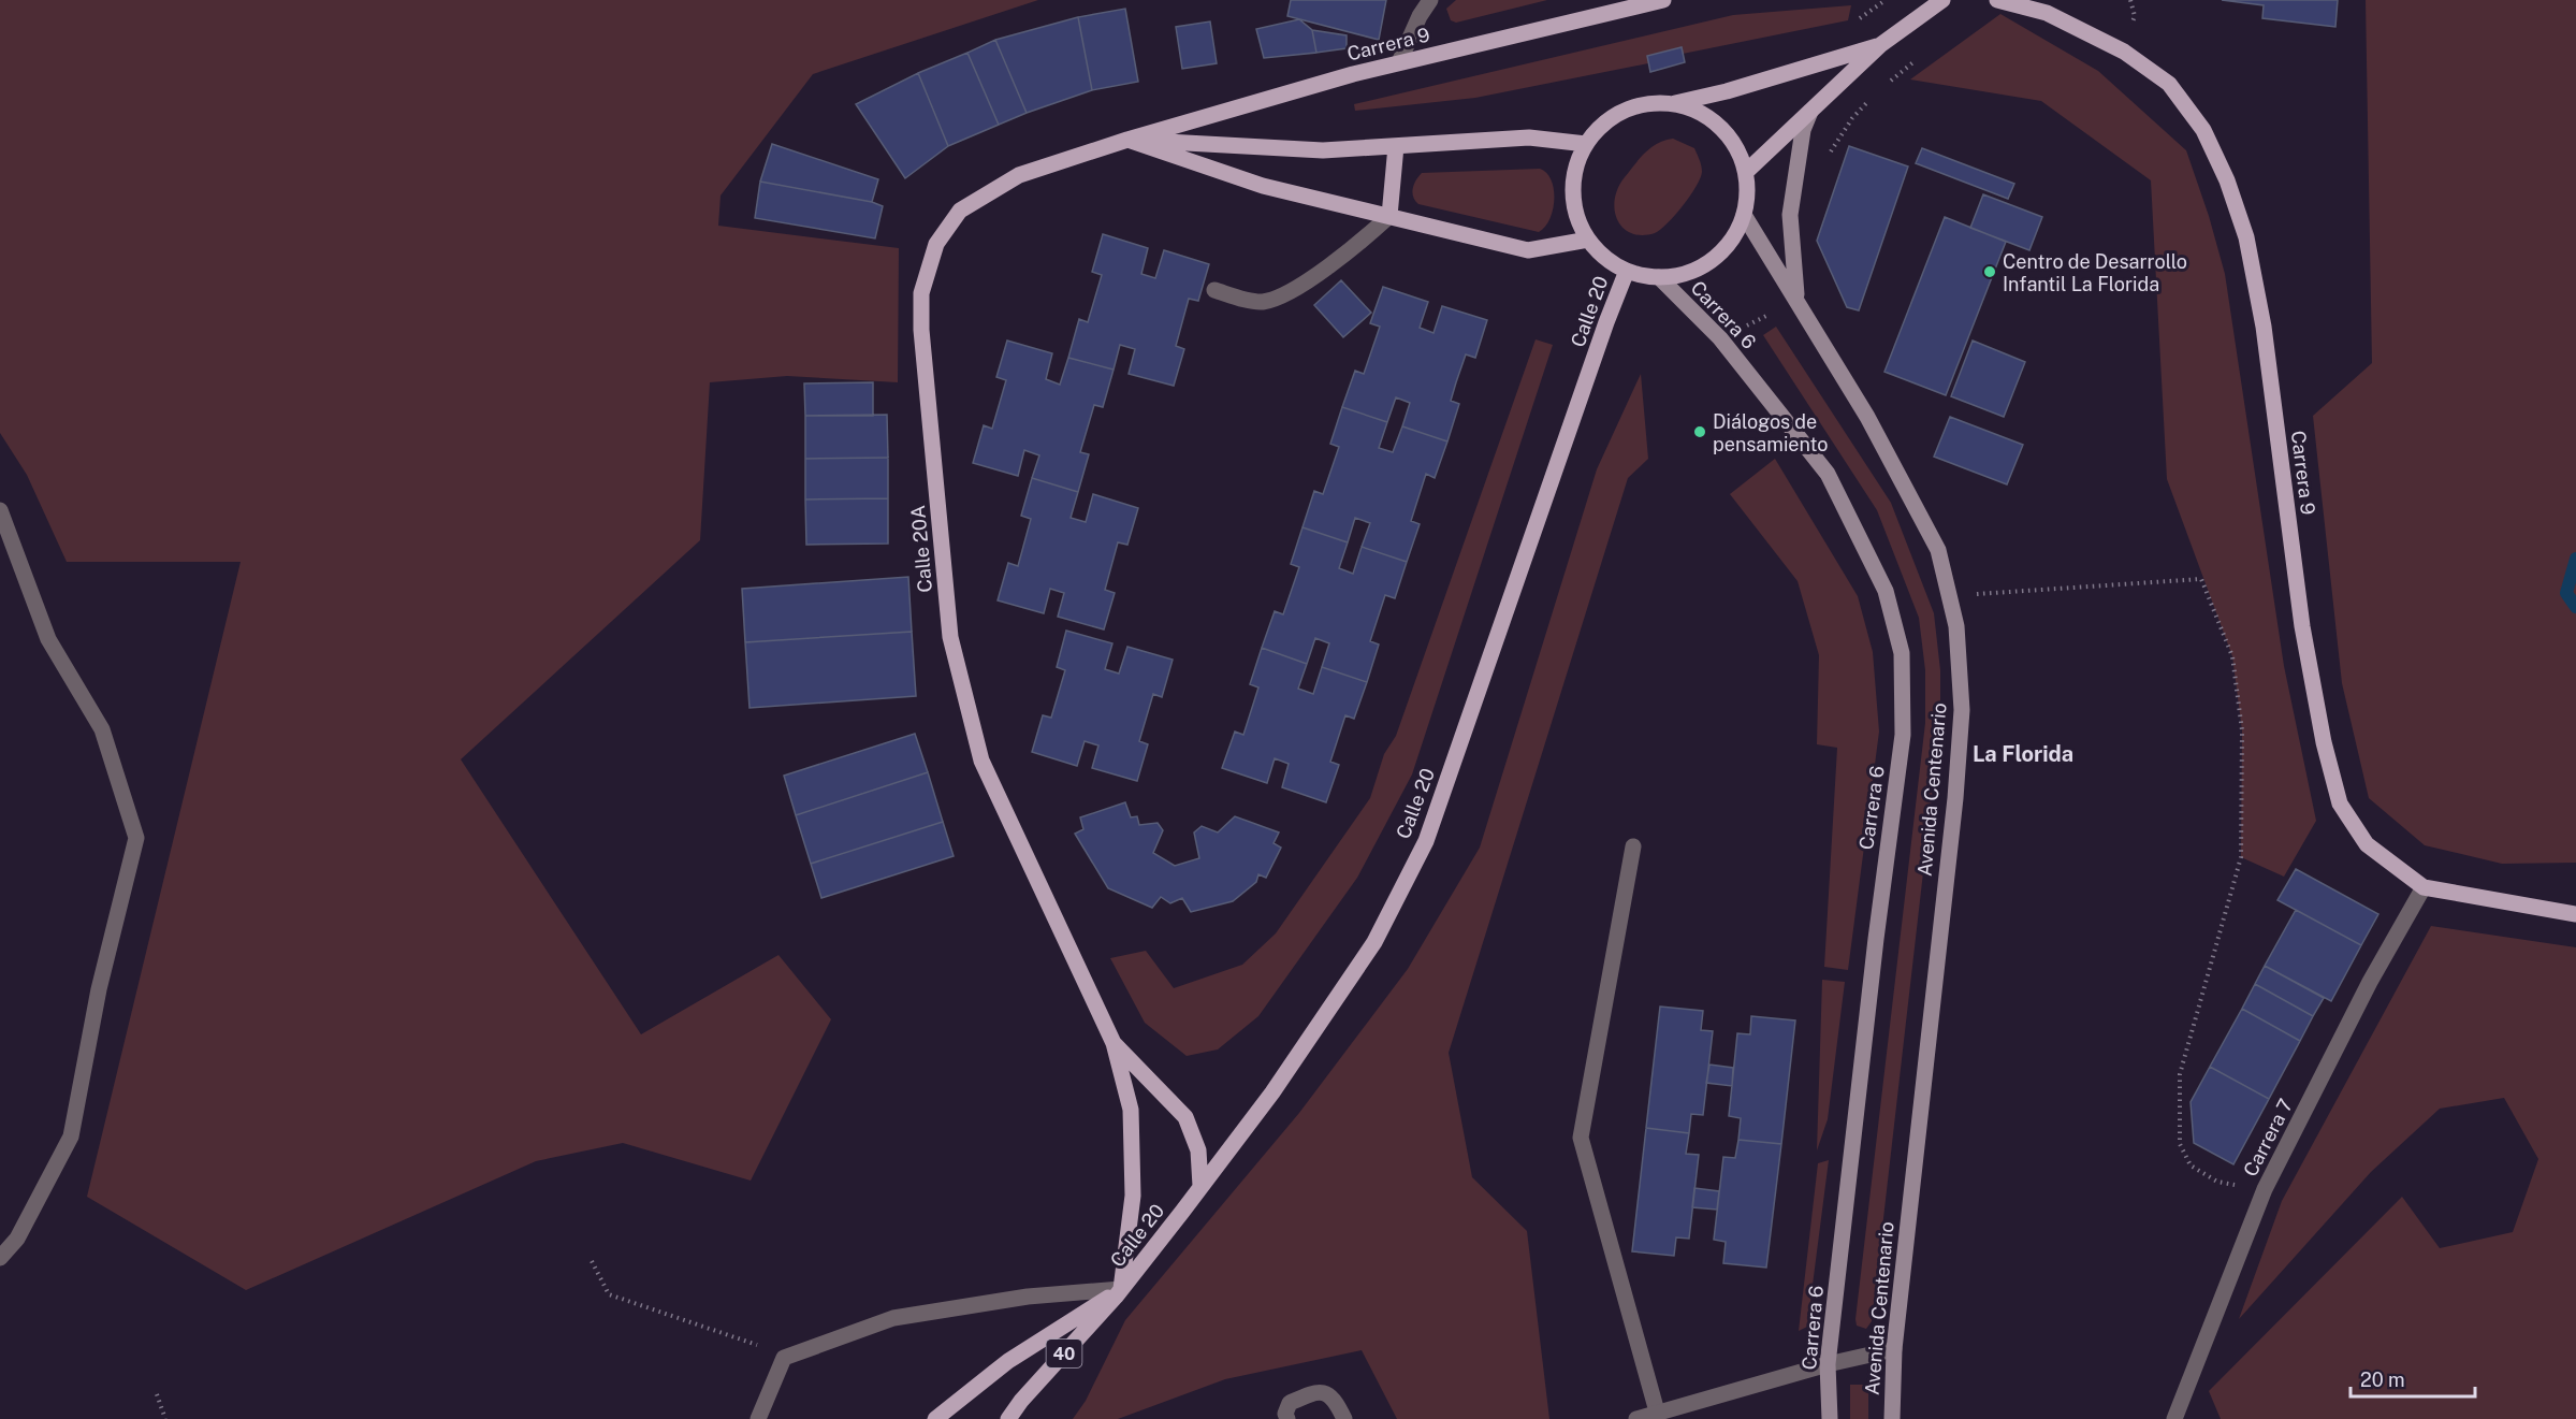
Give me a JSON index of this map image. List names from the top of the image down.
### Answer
{
  "streets": {
    "main road": [
      "Carrera 9",
      "Calle 20",
      "Carrera 6",
      "Calle 20A",
      "Avenida Centenario",
      "40"
    ],
    "street": ["Carrera 7"]
  },
  "crossings": [
    ["Carrera 9", "Calle 20A"],
    ["Carrera 9", "Carrera 7"],
    ["Calle 20", "Carrera 6"],
    ["Calle 20", "Avenida Centenario"],
    ["Calle 20", "40"],
    ["Carrera 6", "Avenida Centenario"]
  ],
  "districts": ["La Florida"],
  "places": ["Centro de Desarrollo Infantil La Florida", "Diálogos de pensamiento"],
  "scale_bar": "20 m"
}
